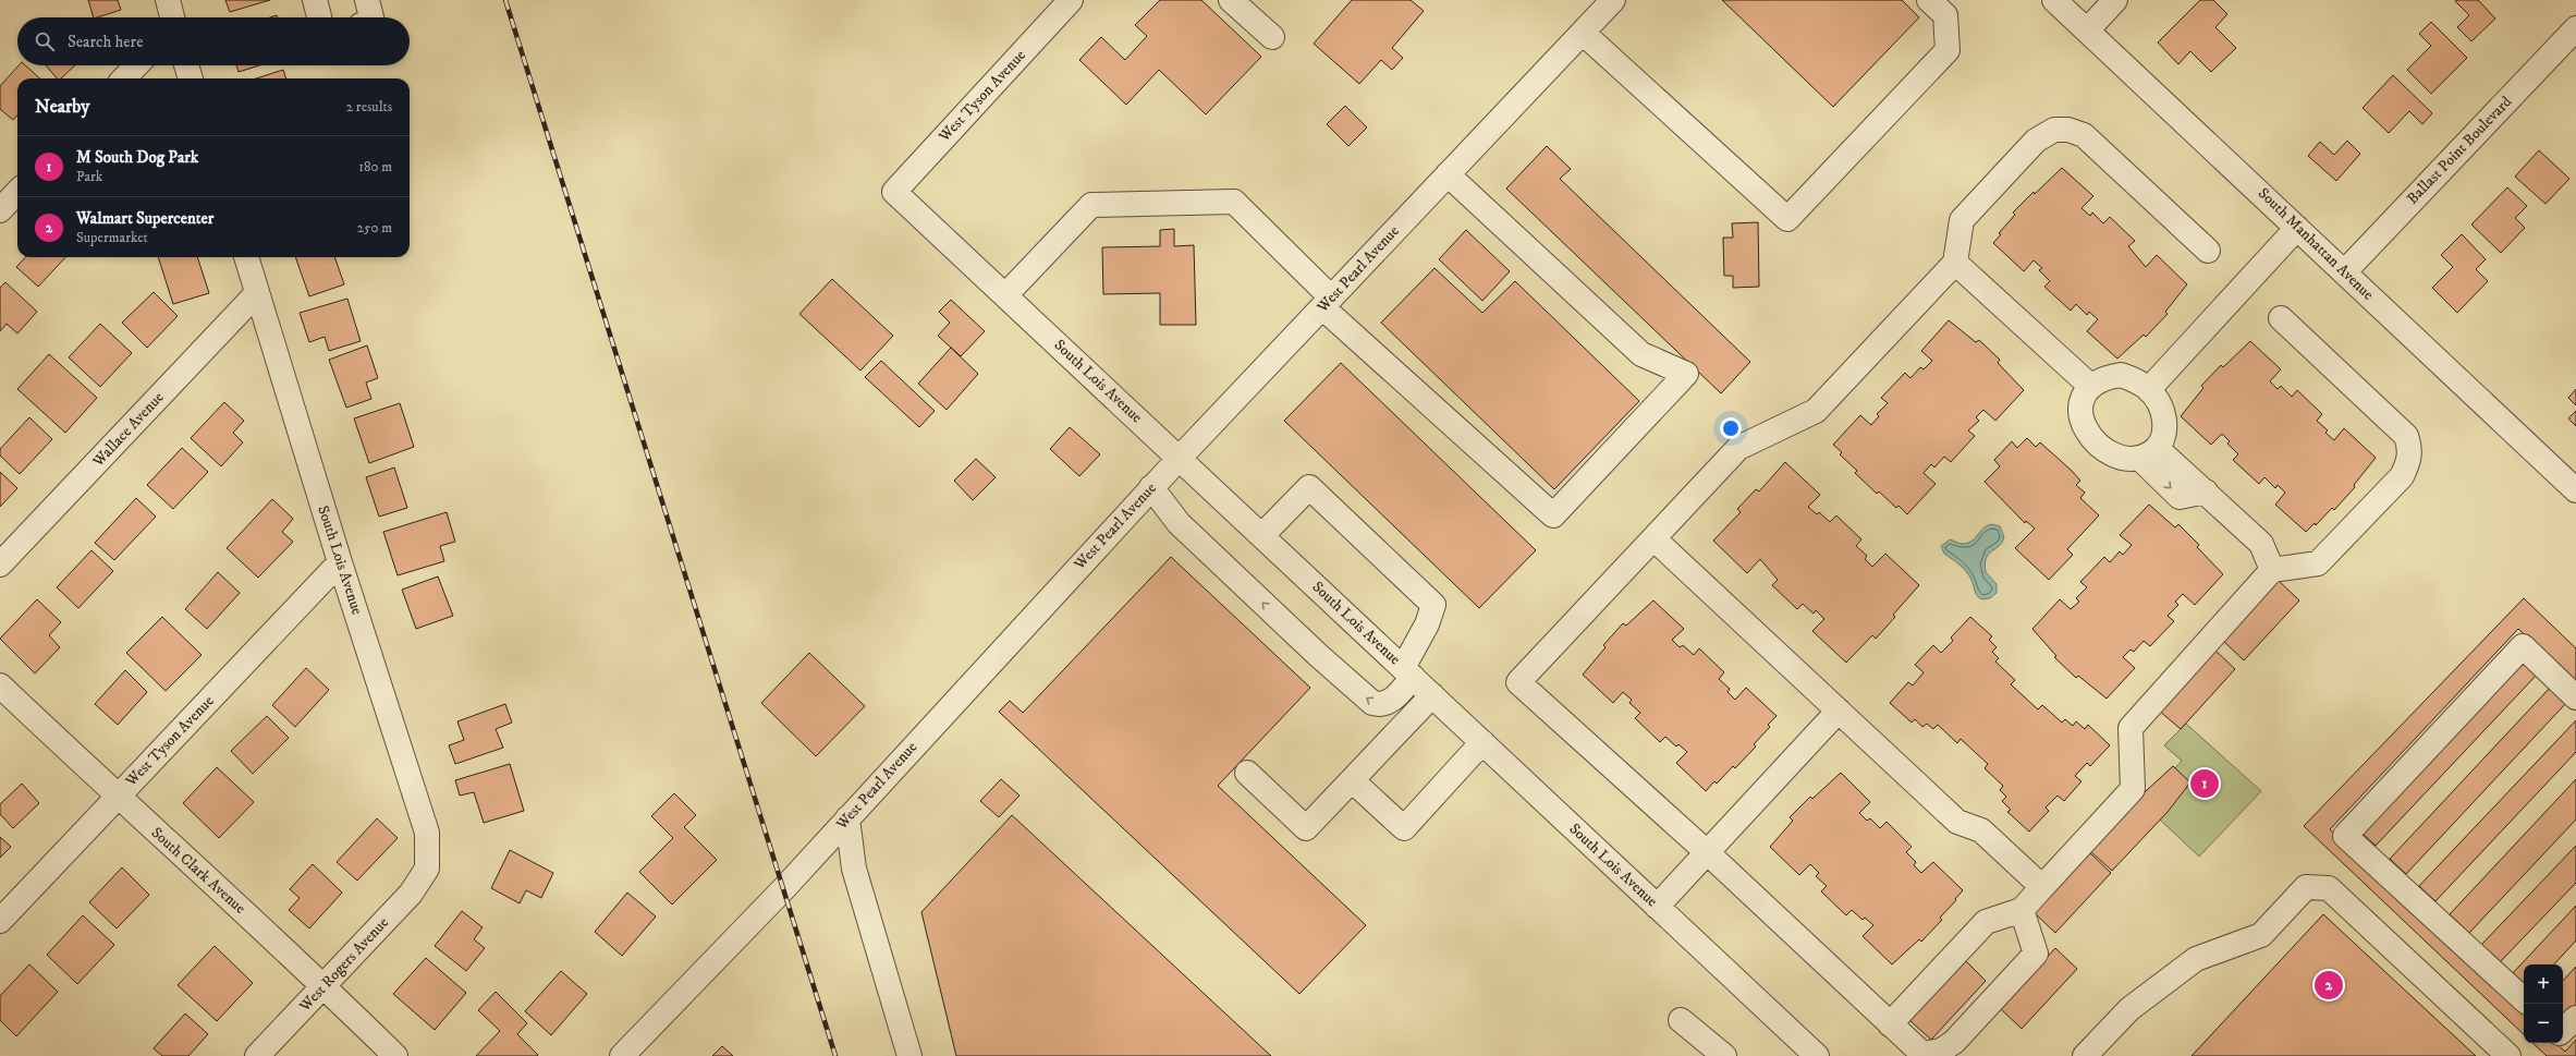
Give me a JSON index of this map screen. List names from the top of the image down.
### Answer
{
  "streets": {
    "street": [
      "West Tyson Avenue",
      "Ballast Point Boulevard",
      "South Manhattan Avenue",
      "West Pearl Avenue",
      "South Lois Avenue",
      "Wallace Avenue",
      "South Clark Avenue",
      "West Rogers Avenue"
    ]
  },
  "crossings": [
    ["West Tyson Avenue", "South Lois Avenue"],
    ["West Tyson Avenue", "South Clark Avenue"],
    ["Ballast Point Boulevard", "South Manhattan Avenue"],
    ["West Pearl Avenue", "South Lois Avenue"],
    ["South Lois Avenue", "Wallace Avenue"],
    ["South Lois Avenue", "West Rogers Avenue"],
    ["South Clark Avenue", "West Rogers Avenue"]
  ],
  "page": {
    "search": "Search here",
    "heading": ["Nearby", "2 results"],
    "list": [
      {
        "mark": "1",
        "name": "M South Dog Park",
        "note": "Park",
        "value": "180 m"
      },
      {
        "mark": "2",
        "name": "Walmart Supercenter",
        "note": "Supermarket",
        "value": "250 m"
      }
    ],
    "pins": ["1", "2"],
    "map_buttons": ["+", "−"]
  }
}
